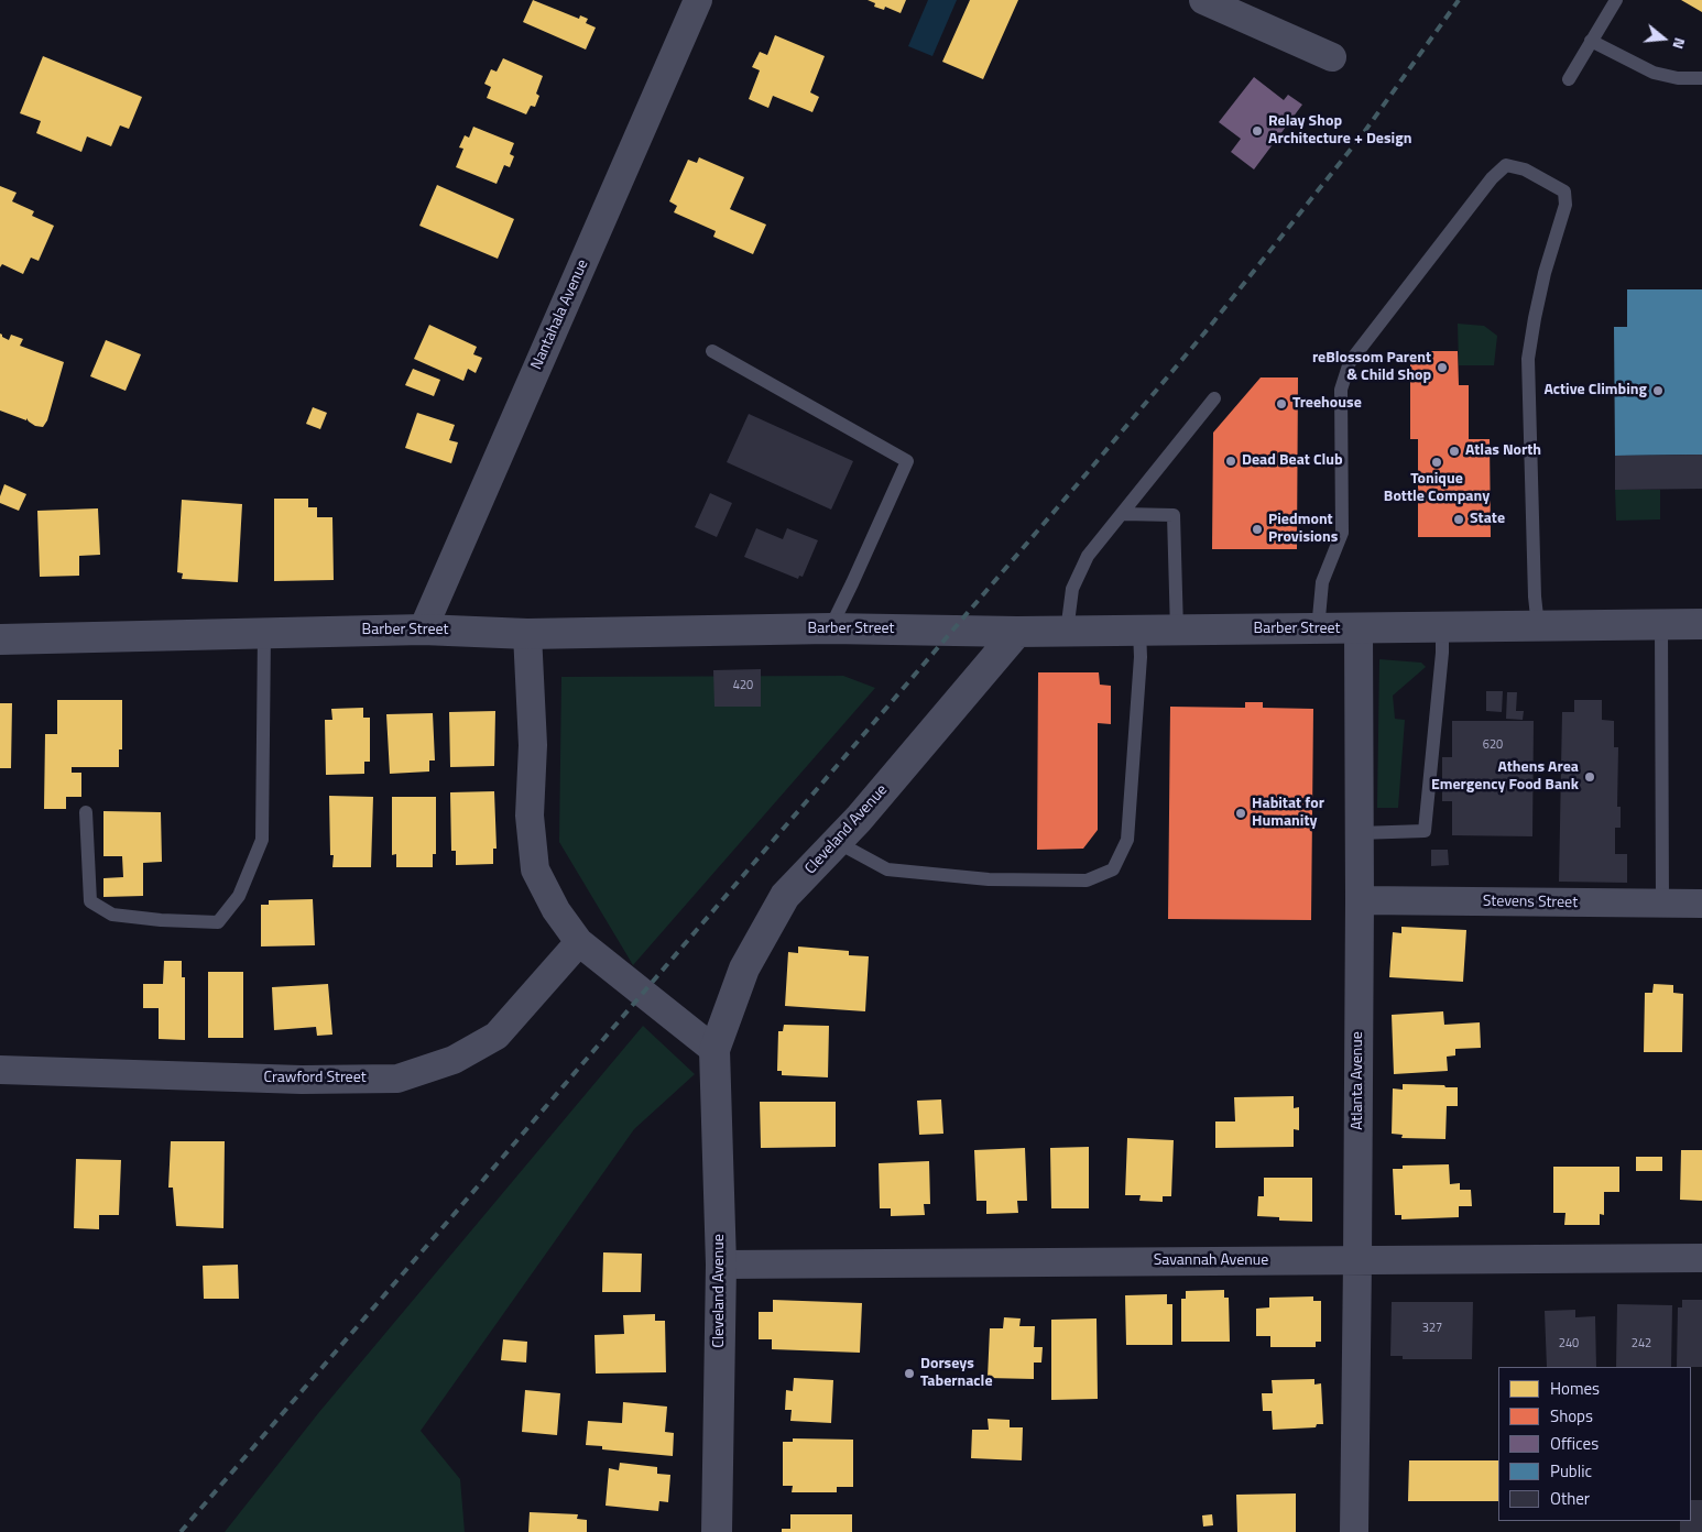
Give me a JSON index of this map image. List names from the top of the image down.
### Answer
{
  "streets": {
    "street": [
      "Nantahala Avenue",
      "Barber Street",
      "Cleveland Avenue",
      "Stevens Street",
      "Crawford Street",
      "Atlanta Avenue",
      "Savannah Avenue"
    ]
  },
  "crossings": [
    ["Nantahala Avenue", "Barber Street"],
    ["Barber Street", "Cleveland Avenue"],
    ["Barber Street", "Atlanta Avenue"],
    ["Cleveland Avenue", "Savannah Avenue"],
    ["Stevens Street", "Atlanta Avenue"],
    ["Atlanta Avenue", "Savannah Avenue"]
  ],
  "places": [
    "Relay Shop Architecture + Design",
    "reBlossom Parent & Child Shop",
    "Active Climbing",
    "Treehouse",
    "Atlas North",
    "Dead Beat Club",
    "Tonique Bottle Company",
    "State",
    "Piedmont Provisions",
    "Athens Area Emergency Food Bank",
    "Habitat for Humanity",
    "Dorseys Tabernacle"
  ],
  "house_numbers": [
    "420",
    "620",
    "327",
    "240",
    "242"
  ],
  "legend": [
    "Homes",
    "Shops",
    "Offices",
    "Public",
    "Other"
  ],
  "north": "right"
}
